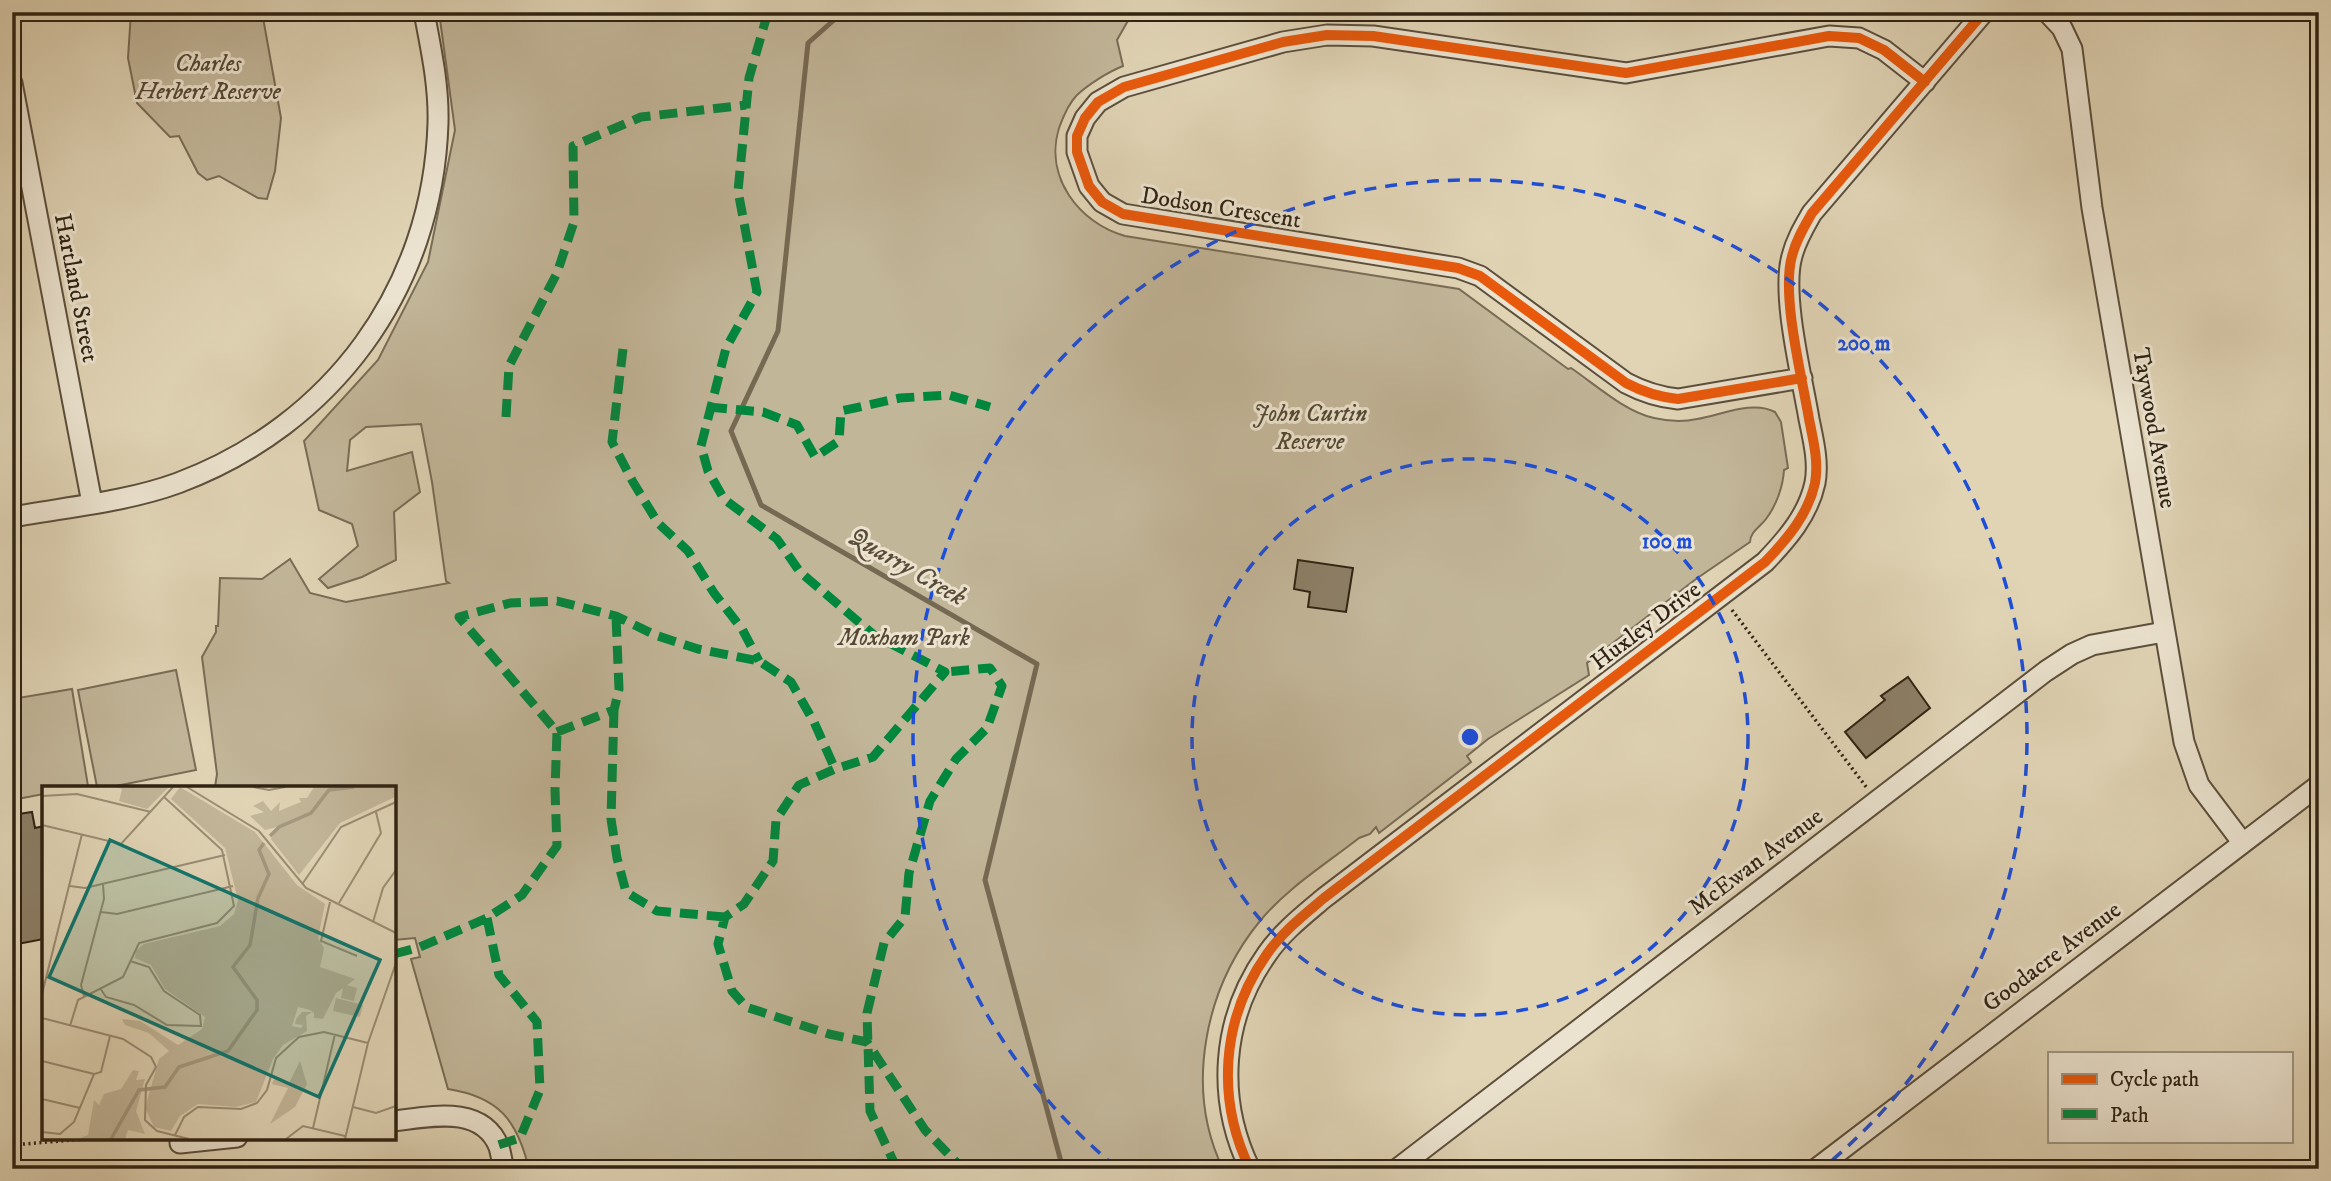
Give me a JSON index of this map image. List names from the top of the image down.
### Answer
{
  "streets": {
    "street": [
      "Dodson Crescent",
      "Hartland Street",
      "Taywood Avenue",
      "Huxley Drive",
      "McEwan Avenue",
      "Goodacre Avenue"
    ]
  },
  "crossings": [
    ["Dodson Crescent", "Huxley Drive"],
    ["Taywood Avenue", "McEwan Avenue"],
    ["Taywood Avenue", "Goodacre Avenue"]
  ],
  "water": ["Quarry Creek"],
  "parks": ["Charles Herbert Reserve", "John Curtin Reserve", "Moxham Park"],
  "legend": ["Cycle path", "Path"],
  "rings": ["200 m", "100 m"]
}
